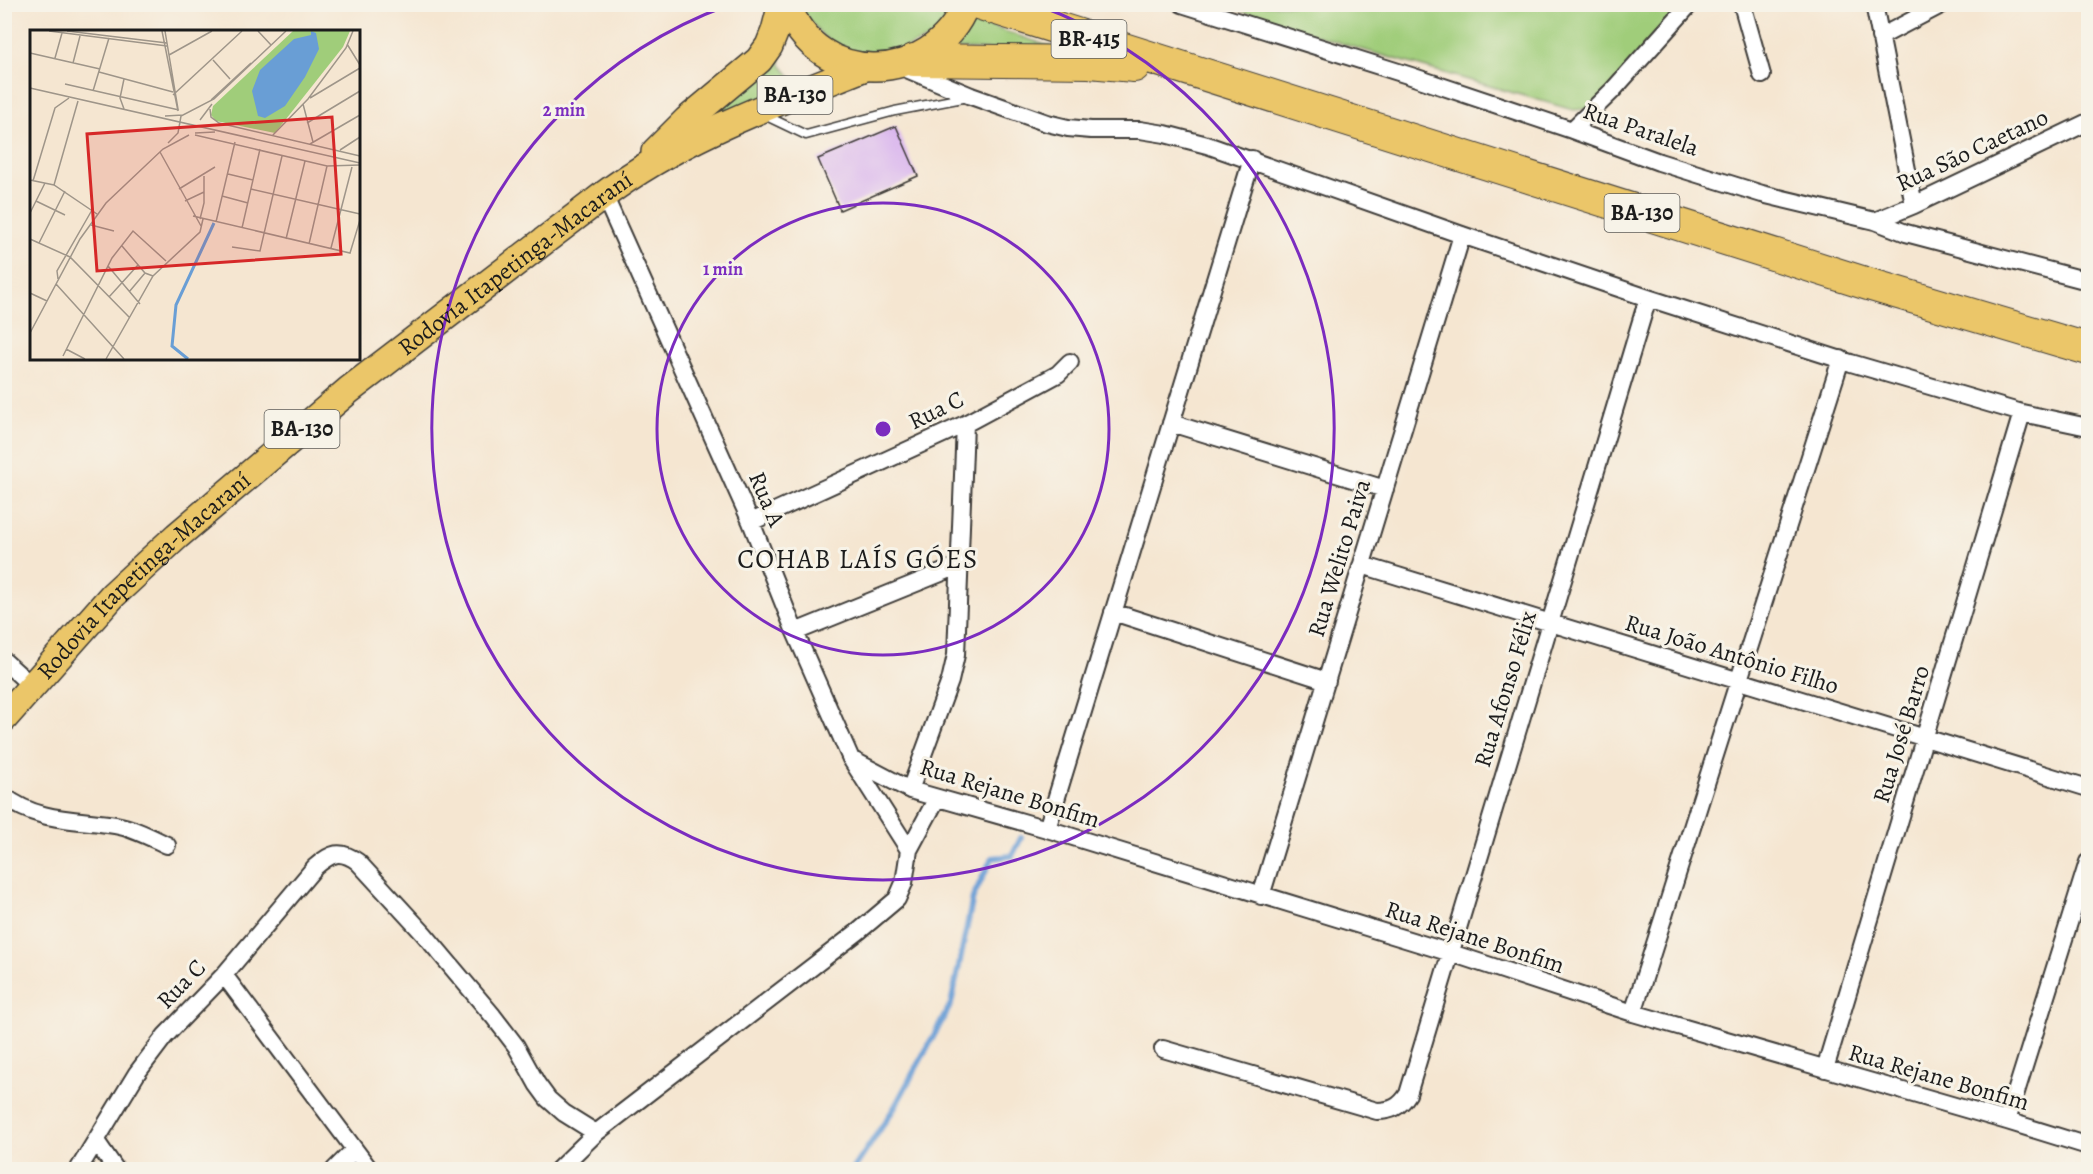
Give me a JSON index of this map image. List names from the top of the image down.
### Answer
{
  "streets": {
    "highway": ["BR-415", "BA-130"],
    "main road": ["Rodovia Itapetinga-Macaraní"],
    "street": [
      "Rua Paralela",
      "Rua São Caetano",
      "Rua C",
      "Rua A",
      "Rua Welito Paiva",
      "Rua João Antônio Filho",
      "Rua Afonso Félix",
      "Rua José Barro",
      "Rua Rejane Bonfim"
    ]
  },
  "crossings": [
    ["BR-415", "BA-130"],
    ["BA-130", "Rodovia Itapetinga-Macaraní"],
    ["Rua Paralela", "Rua São Caetano"],
    ["Rodovia Itapetinga-Macaraní", "Rua A"],
    ["Rua C", "Rua A"],
    ["Rua A", "Rua Rejane Bonfim"],
    ["Rua Welito Paiva", "Rua João Antônio Filho"],
    ["Rua Welito Paiva", "Rua Rejane Bonfim"],
    ["Rua João Antônio Filho", "Rua Afonso Félix"],
    ["Rua João Antônio Filho", "Rua José Barro"],
    ["Rua Afonso Félix", "Rua Rejane Bonfim"],
    ["Rua José Barro", "Rua Rejane Bonfim"]
  ],
  "districts": ["COHAB LAÍS GÓES"],
  "rings": ["2 min", "1 min"]
}
